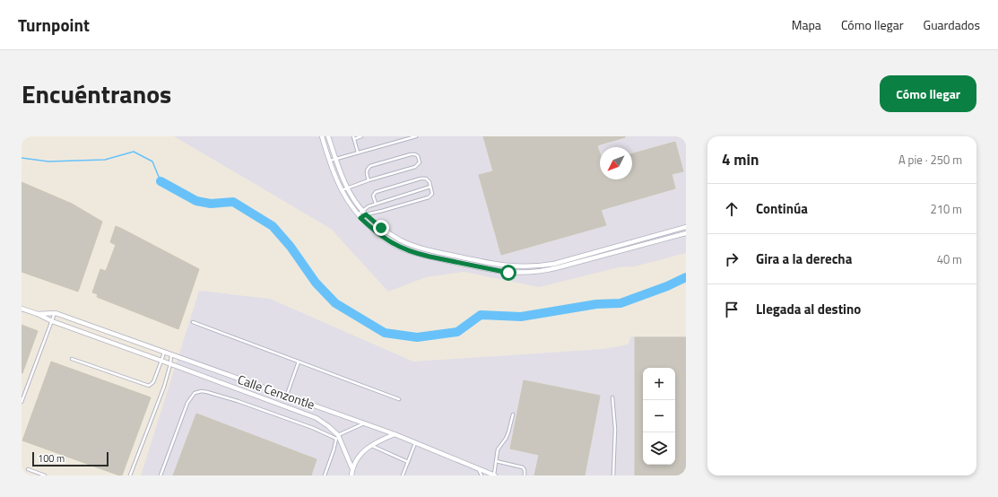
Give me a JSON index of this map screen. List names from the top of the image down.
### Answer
{
  "streets": {
    "street": ["Calle Cenzontle"]
  },
  "scale_bar": "100 m",
  "north": "bottom left",
  "page": {
    "header": "Turnpoint",
    "nav": ["Mapa", "Cómo llegar", "Guardados"],
    "title": "Encuéntranos",
    "buttons": "Cómo llegar",
    "heading": ["4 min", "A pie · 250 m"],
    "list": [
      ["Continúa", "210 m"],
      ["Gira a la derecha", "40 m"],
      "Llegada al destino"
    ],
    "map_buttons": ["+", "−"],
    "scale": "100 m"
  }
}
